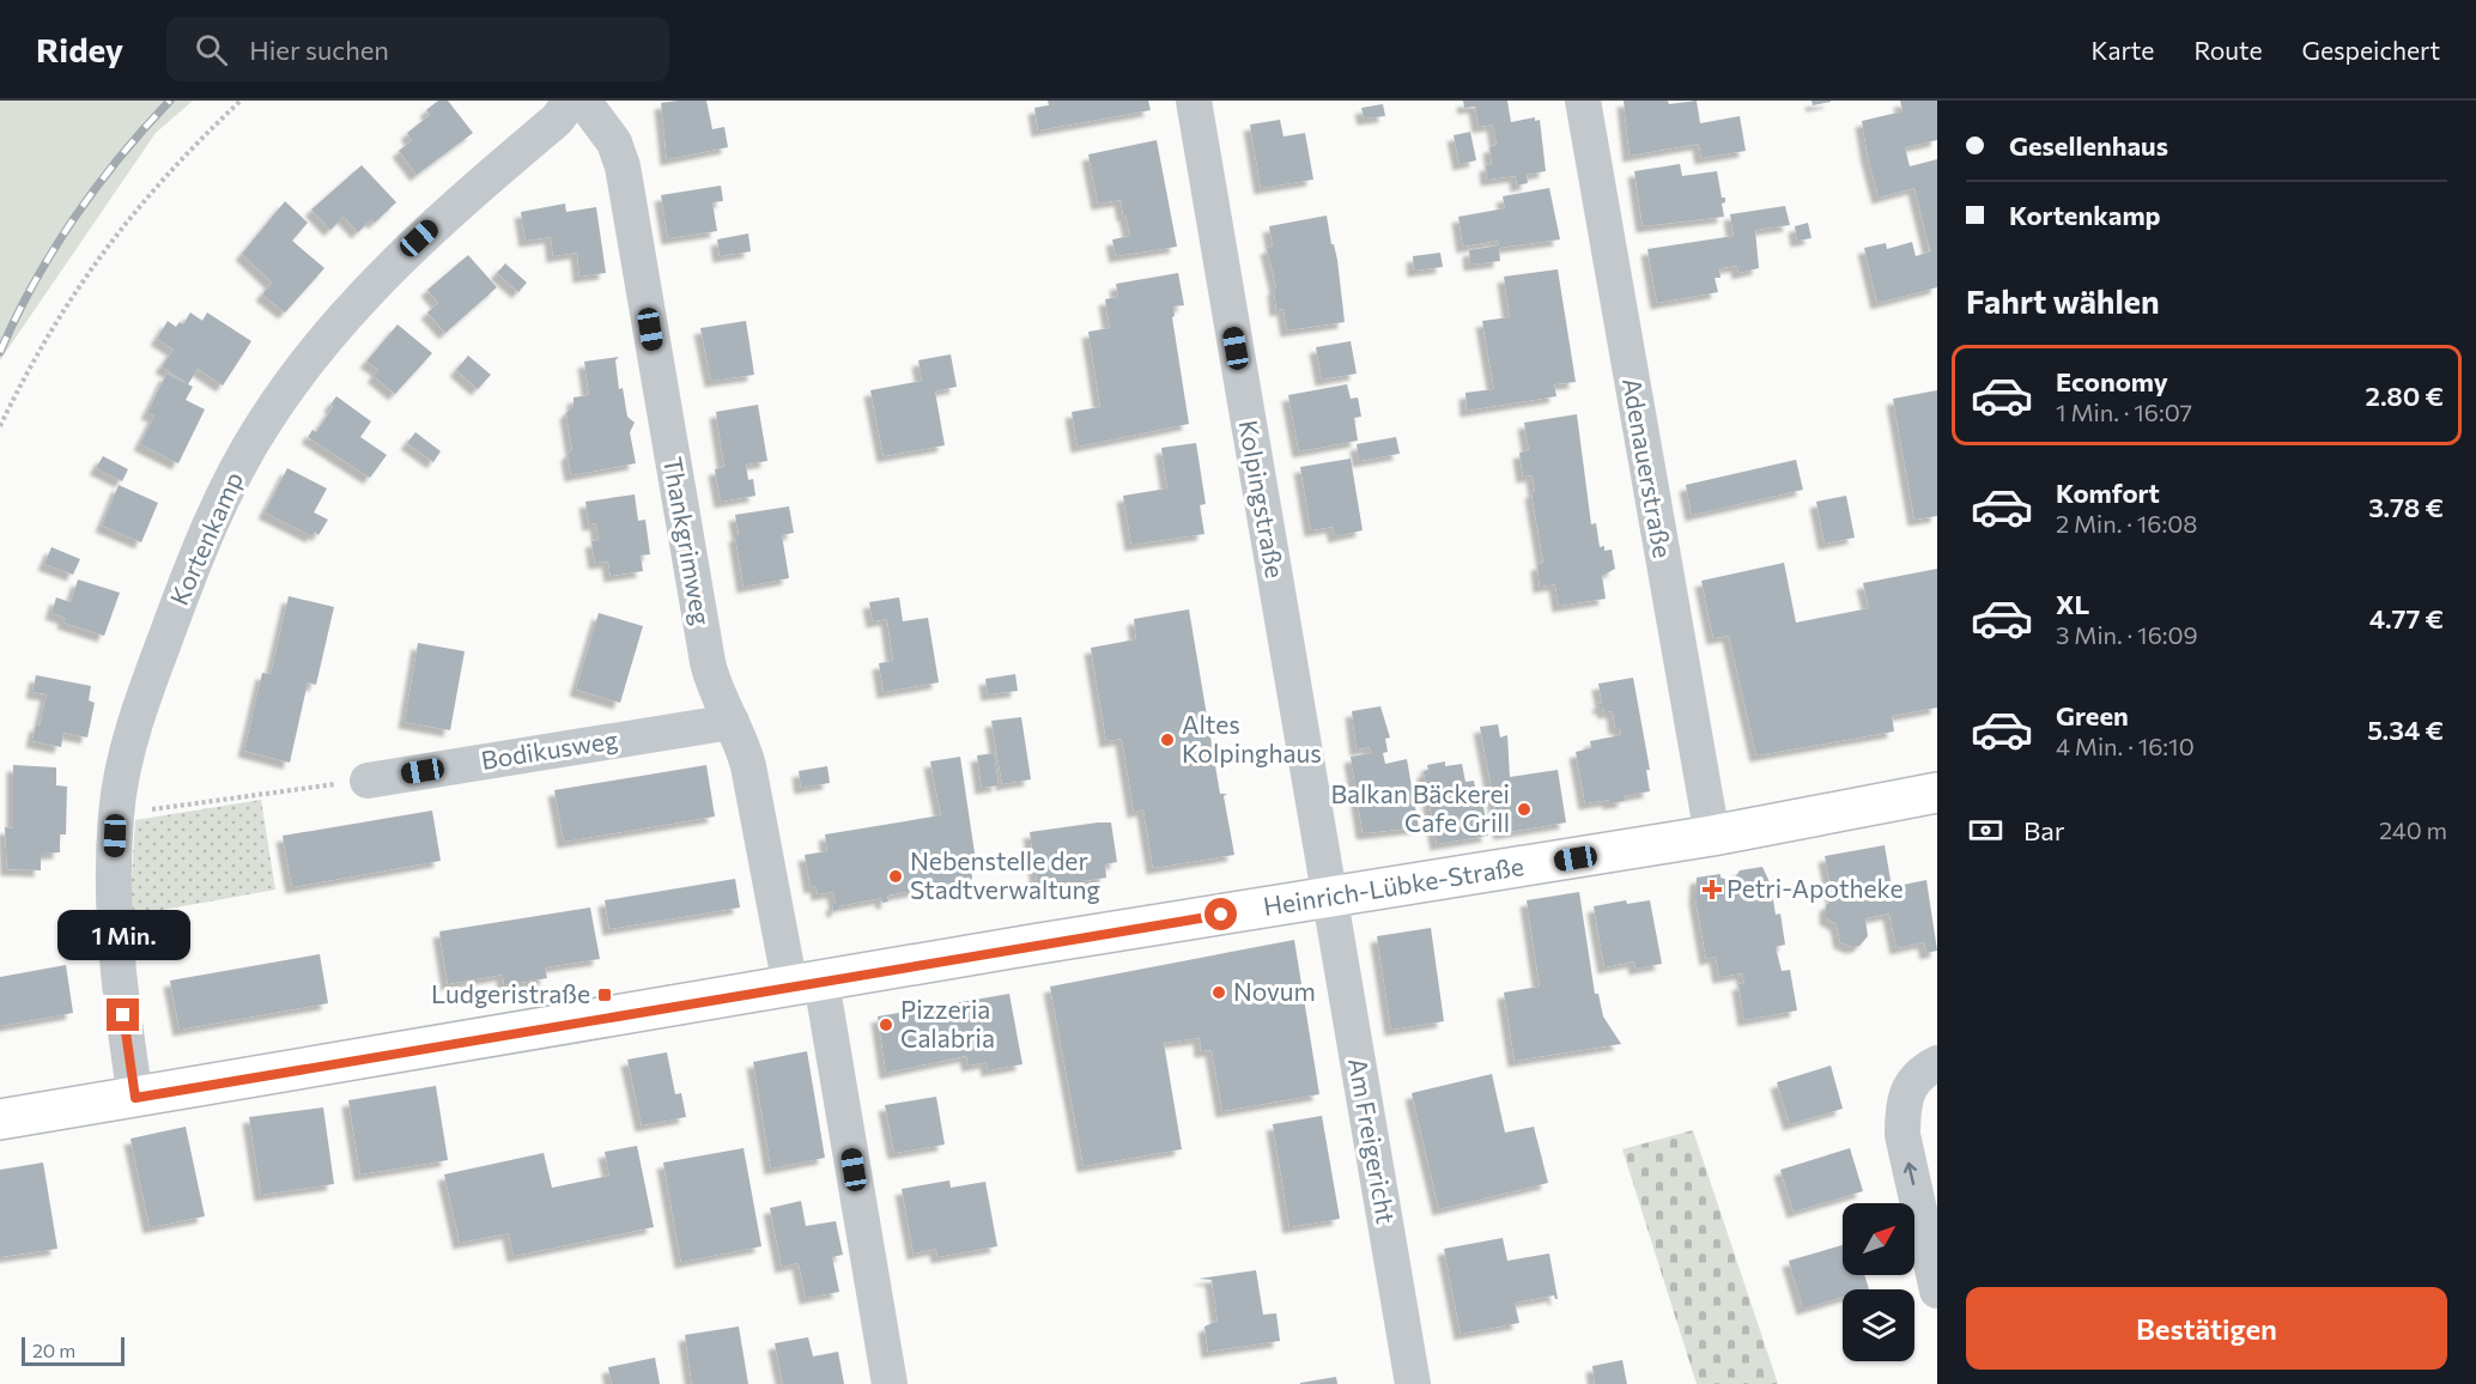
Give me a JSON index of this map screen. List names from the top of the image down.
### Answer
{
  "streets": {
    "street": [
      "Adenauerstraße",
      "Kolpingstraße",
      "Kortenkamp",
      "Thankgrimweg",
      "Bodikusweg",
      "Heinrich-Lübke-Straße",
      "Am Freigericht"
    ]
  },
  "crossings": [
    ["Adenauerstraße", "Heinrich-Lübke-Straße"],
    ["Kolpingstraße", "Heinrich-Lübke-Straße"],
    ["Kolpingstraße", "Am Freigericht"],
    ["Kortenkamp", "Heinrich-Lübke-Straße"],
    ["Thankgrimweg", "Bodikusweg"],
    ["Thankgrimweg", "Heinrich-Lübke-Straße"],
    ["Heinrich-Lübke-Straße", "Am Freigericht"]
  ],
  "places": {
    "other": [
      "Altes Kolpinghaus",
      "Balkan Bäckerei Cafe Grill",
      "Nebenstelle der Stadtverwaltung",
      "Novum",
      "Pizzeria Calabria"
    ],
    "health": ["Petri-Apotheke"],
    "transit": ["Ludgeristraße"]
  },
  "scale_bar": "20 m",
  "north": "top right",
  "page": {
    "header": "Ridey",
    "search": "Hier suchen",
    "nav": ["Karte", "Route", "Gespeichert"],
    "banner": ["Gesellenhaus", "Kortenkamp"],
    "heading": "Fahrt wählen",
    "list": [
      {
        "name": "Economy",
        "note": "1 Min. · 16:07",
        "value": "2.80 €"
      },
      {
        "name": "Komfort",
        "note": "2 Min. · 16:08",
        "value": "3.78 €"
      },
      {
        "name": "XL",
        "note": "3 Min. · 16:09",
        "value": "4.77 €"
      },
      {
        "name": "Green",
        "note": "4 Min. · 16:10",
        "value": "5.34 €"
      }
    ],
    "pay": ["Bar", "240 m"],
    "bubble": "1 Min.",
    "buttons": "Bestätigen",
    "scale": "20 m"
  }
}
